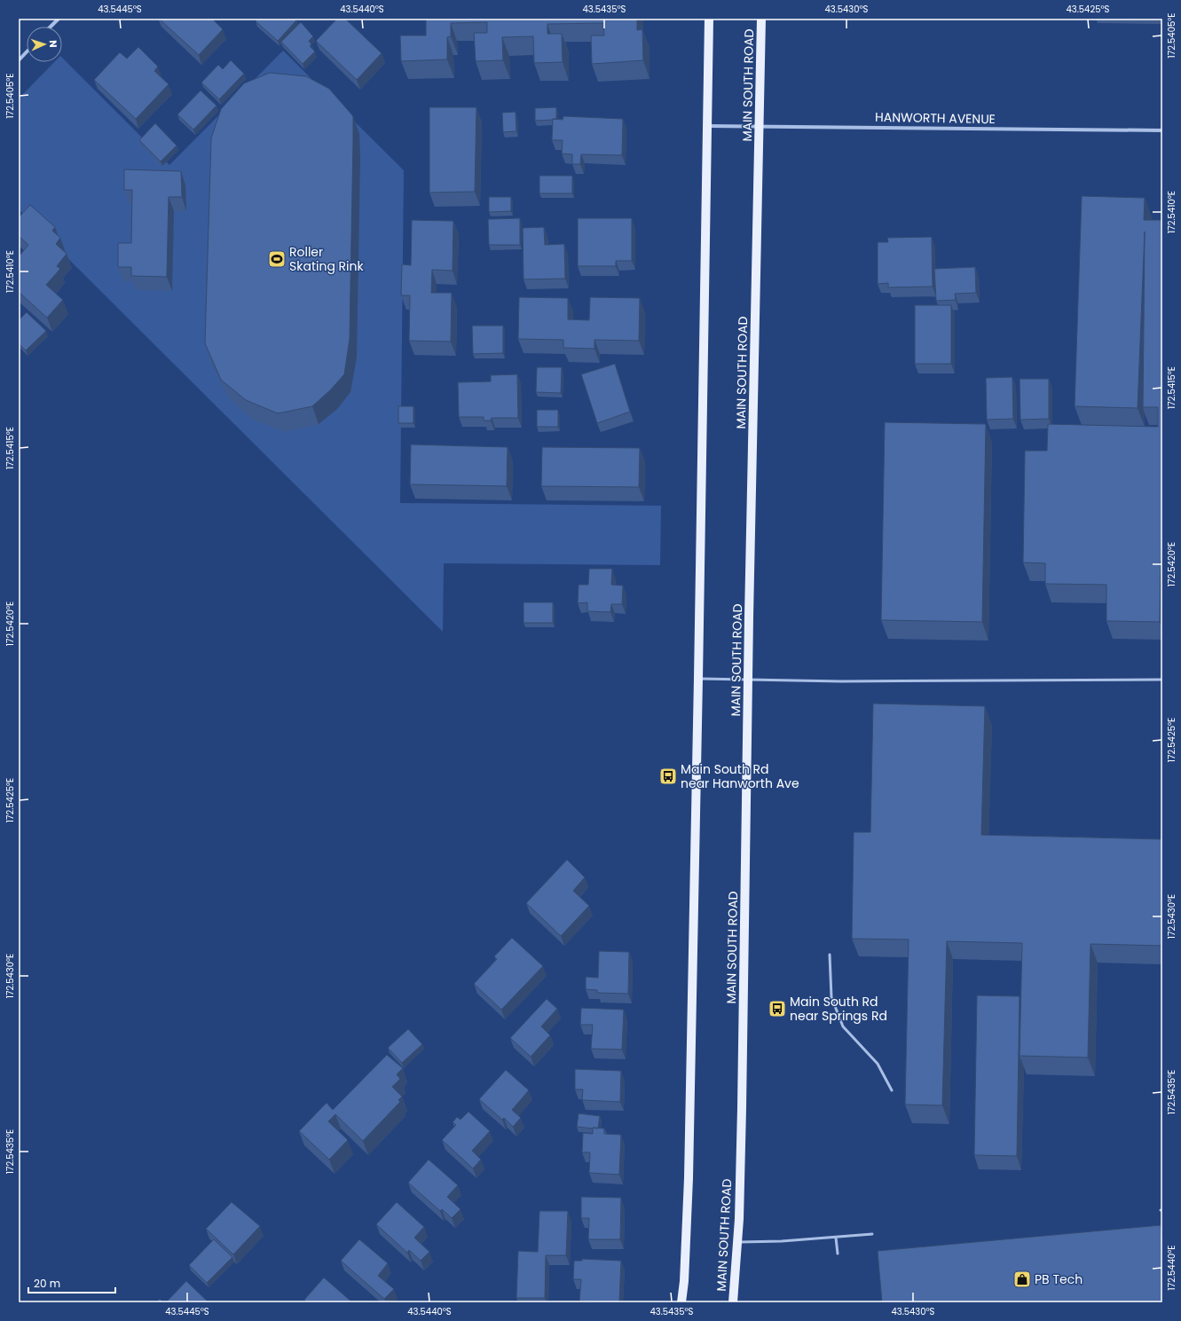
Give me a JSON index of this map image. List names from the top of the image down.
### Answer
{
  "streets": {
    "main road": ["MAIN SOUTH ROAD"],
    "street": ["HANWORTH AVENUE"]
  },
  "crossings": [
    ["MAIN SOUTH ROAD", "HANWORTH AVENUE"]
  ],
  "places": {
    "sports": ["Roller Skating Rink"],
    "bus stop": ["Main South Rd near Hanworth Ave", "Main South Rd near Springs Rd"],
    "shop": ["PB Tech"]
  },
  "scale_bar": "20 m",
  "north": "right",
  "coordinates": [
    "43.5445°S",
    "43.5440°S",
    "43.5435°S",
    "43.5430°S",
    "43.5425°S",
    "172.5405°E",
    "172.5410°E",
    "172.5415°E",
    "172.5420°E",
    "172.5425°E",
    "172.5430°E",
    "172.5435°E",
    "172.5440°E"
  ]
}
